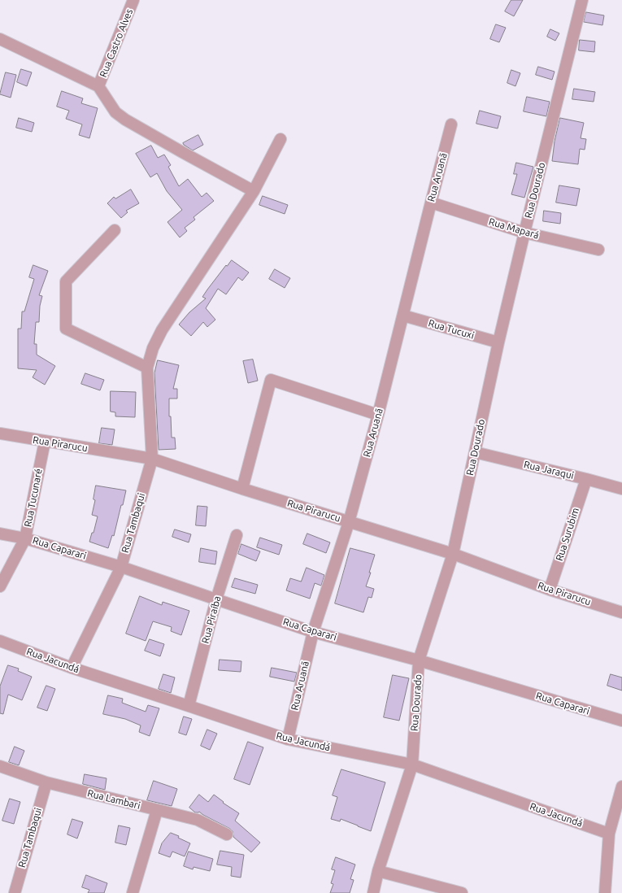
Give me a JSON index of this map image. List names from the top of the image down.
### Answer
{
  "streets": {
    "street": [
      "Rua Castro Alves",
      "Rua Aruanã",
      "Rua Dourado",
      "Rua Mapará",
      "Rua Tucuxi",
      "Rua Pirarucu",
      "Rua Jaraqui",
      "Rua Tucunaré",
      "Rua Tambaqui",
      "Rua Surubim",
      "Rua Caparari",
      "Rua Piraíba",
      "Rua Jacundá",
      "Rua Lambari"
    ]
  },
  "crossings": [
    ["Rua Aruanã", "Rua Mapará"],
    ["Rua Aruanã", "Rua Tucuxi"],
    ["Rua Aruanã", "Rua Pirarucu"],
    ["Rua Aruanã", "Rua Caparari"],
    ["Rua Aruanã", "Rua Jacundá"],
    ["Rua Dourado", "Rua Mapará"],
    ["Rua Dourado", "Rua Tucuxi"],
    ["Rua Dourado", "Rua Pirarucu"],
    ["Rua Dourado", "Rua Jaraqui"],
    ["Rua Dourado", "Rua Caparari"],
    ["Rua Dourado", "Rua Jacundá"],
    ["Rua Pirarucu", "Rua Tucunaré"],
    ["Rua Pirarucu", "Rua Tambaqui"],
    ["Rua Pirarucu", "Rua Surubim"],
    ["Rua Jaraqui", "Rua Surubim"],
    ["Rua Tucunaré", "Rua Caparari"],
    ["Rua Tambaqui", "Rua Caparari"],
    ["Rua Tambaqui", "Rua Jacundá"],
    ["Rua Tambaqui", "Rua Lambari"],
    ["Rua Caparari", "Rua Piraíba"],
    ["Rua Piraíba", "Rua Jacundá"]
  ]
}
